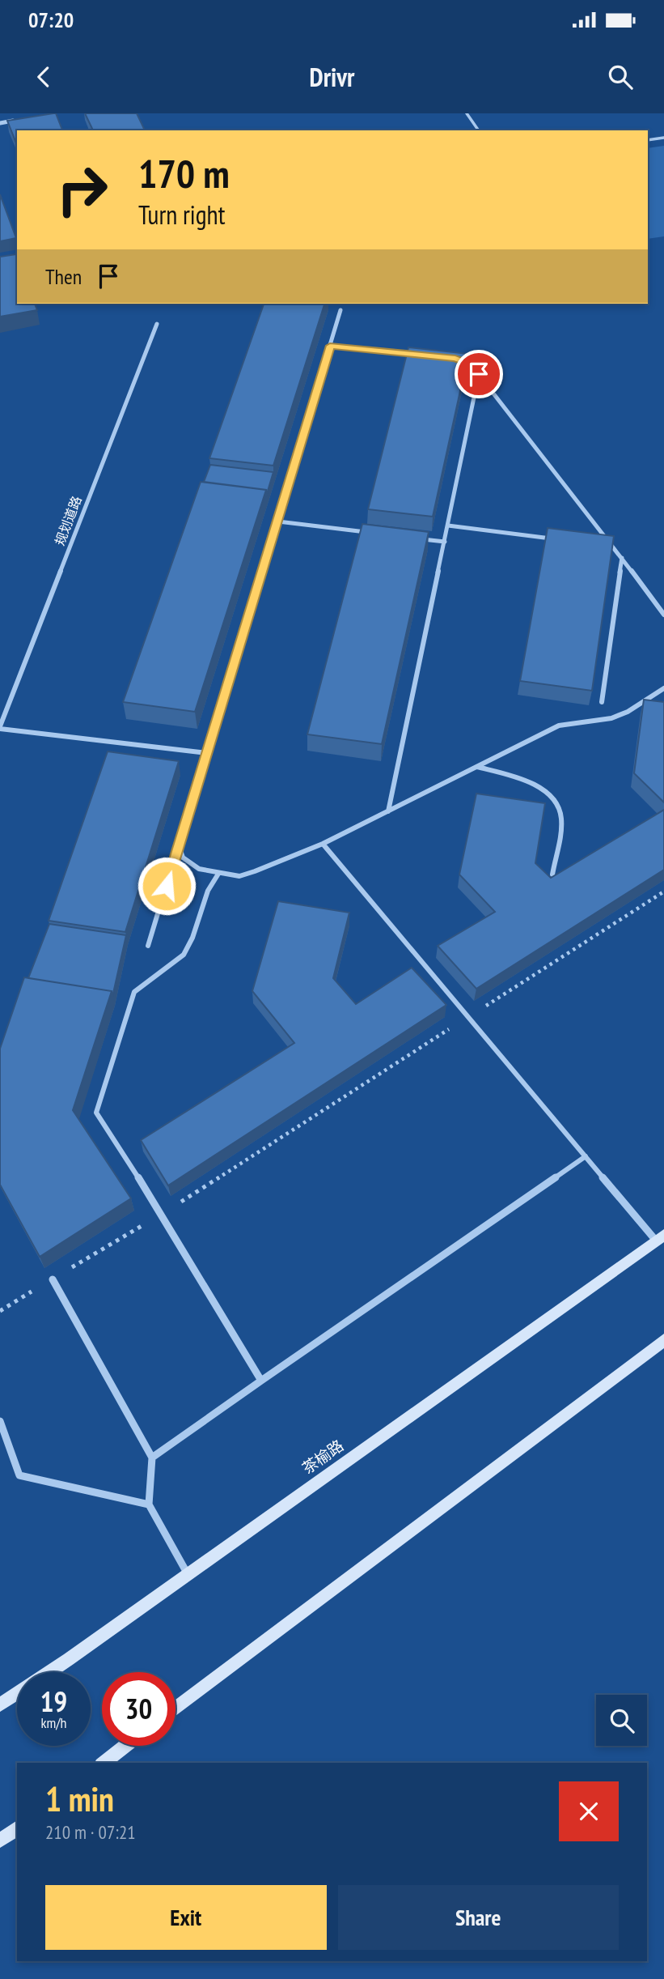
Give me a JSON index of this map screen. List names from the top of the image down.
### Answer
{
  "streets": {
    "street": ["规划道路", "茶榆路"]
  },
  "page": {
    "status": "07:20",
    "header": "Drivr",
    "turn": ["170 m", "Turn right"],
    "then": "Then",
    "speed": "19 km/h",
    "limit": "30",
    "heading": ["1 min", "210 m · 07:21"],
    "buttons": ["Exit", "Share"]
  }
}
